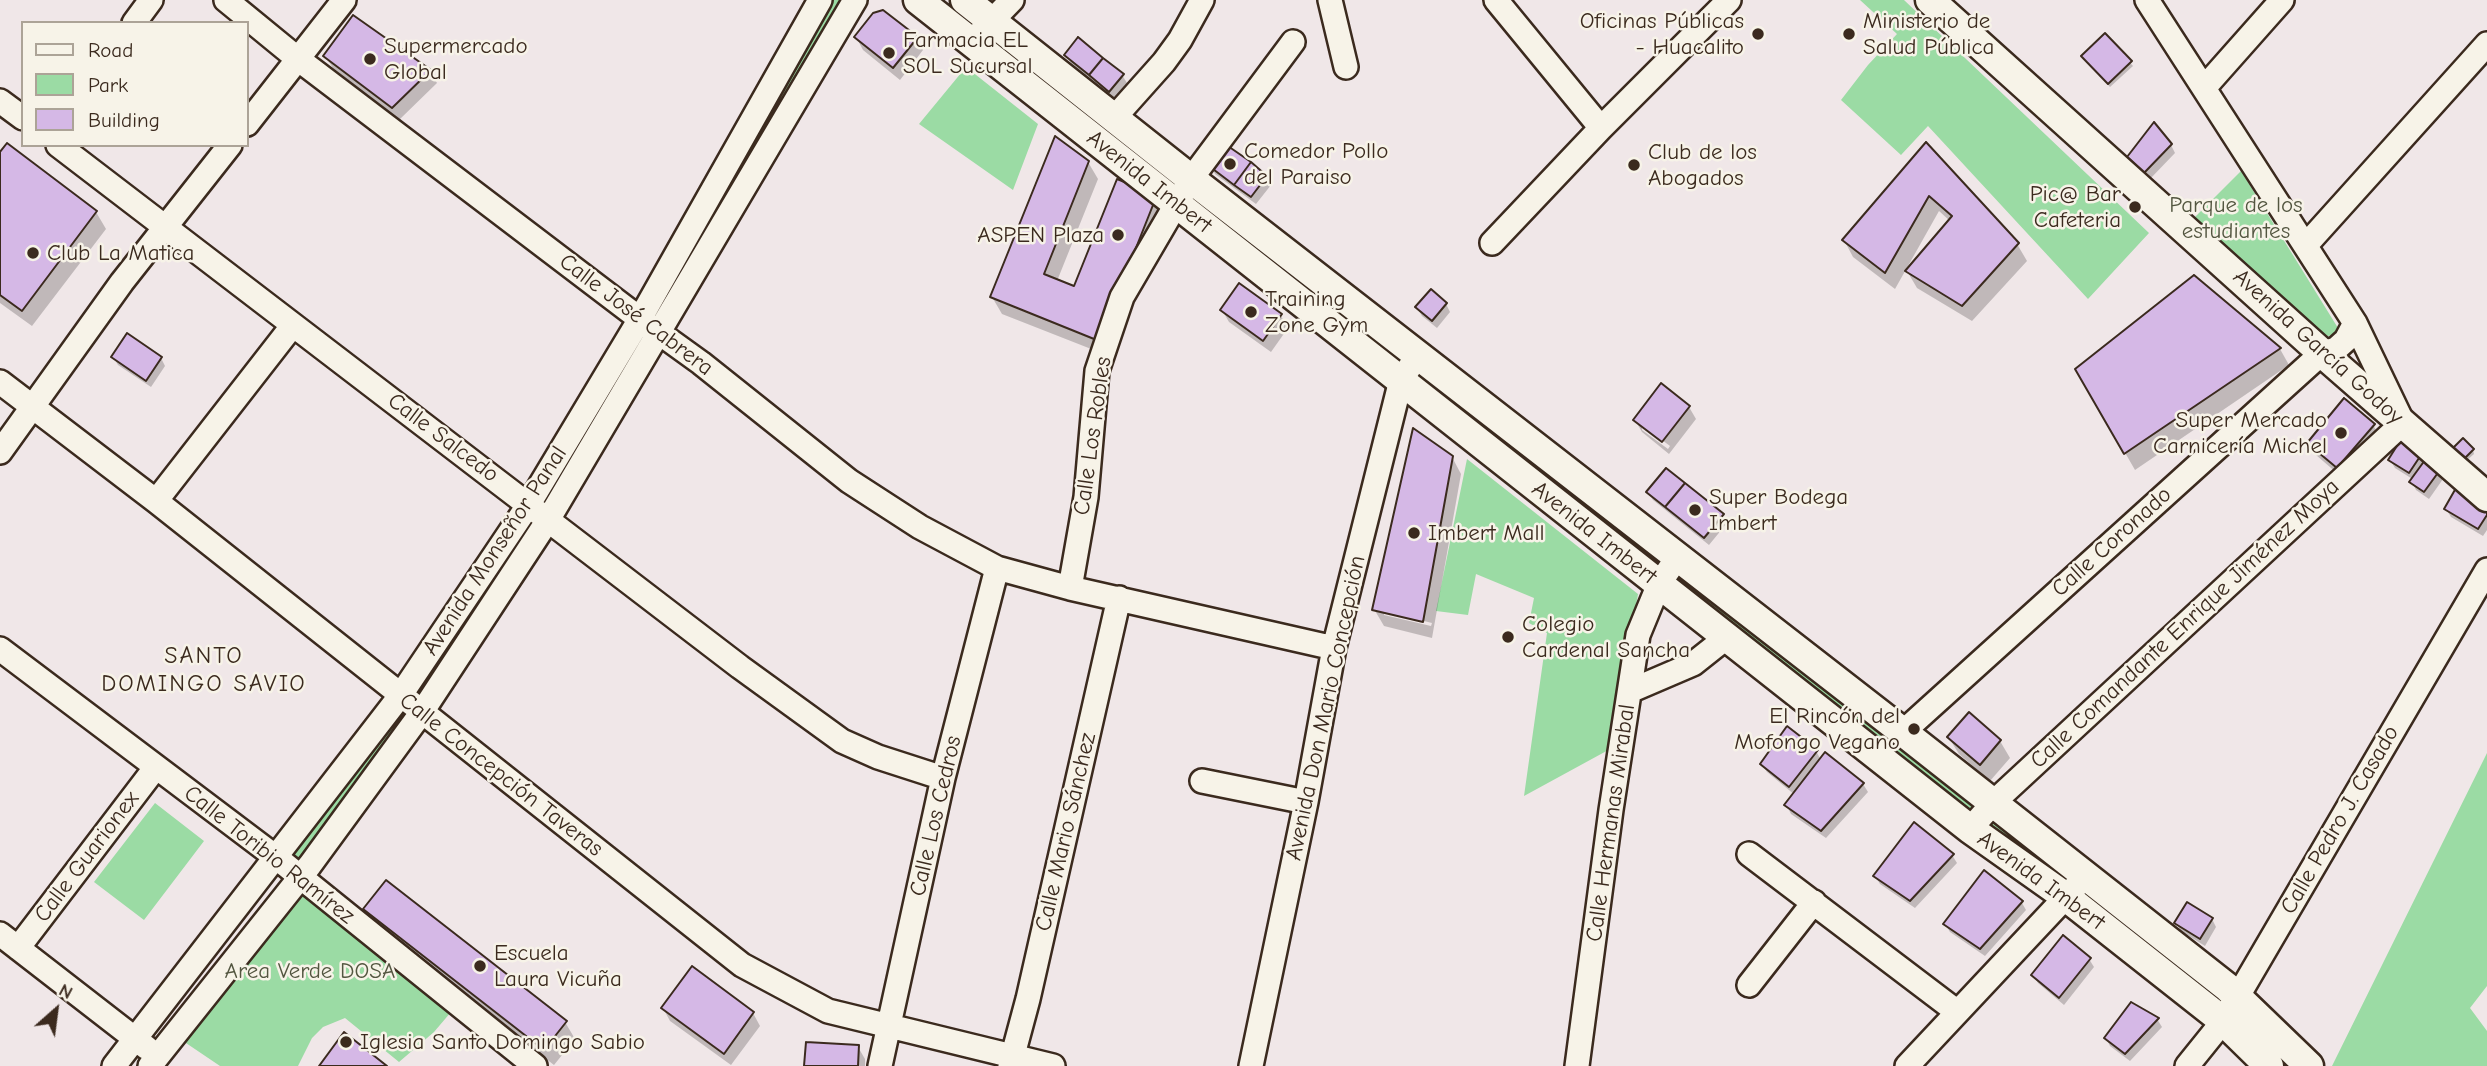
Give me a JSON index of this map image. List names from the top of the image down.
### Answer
{
  "streets": {
    "main road": ["Avenida Imbert", "Avenida García Godoy"],
    "street": [
      "Calle José Cabrera",
      "Calle Los Robles",
      "Calle Salcedo",
      "Calle Coronado",
      "Avenida Monseñor Panal",
      "Calle Comandante Enrique Jiménez Moya",
      "Avenida Don Mario Concepción",
      "Calle Concepción Taveras",
      "Calle Los Cedros",
      "Calle Pedro J. Casado",
      "Calle Hermanas Mirabal",
      "Calle Mario Sánchez",
      "Calle Toribio Ramírez",
      "Calle Guarionex"
    ]
  },
  "crossings": [
    ["Avenida Imbert", "Calle Los Robles"],
    ["Avenida Imbert", "Calle Coronado"],
    ["Avenida Imbert", "Calle Comandante Enrique Jiménez Moya"],
    ["Avenida Imbert", "Avenida Don Mario Concepción"],
    ["Avenida Imbert", "Calle Pedro J. Casado"],
    ["Avenida Imbert", "Calle Hermanas Mirabal"],
    ["Calle José Cabrera", "Calle Los Robles"],
    ["Calle José Cabrera", "Avenida Monseñor Panal"],
    ["Calle José Cabrera", "Avenida Don Mario Concepción"],
    ["Calle José Cabrera", "Calle Los Cedros"],
    ["Calle José Cabrera", "Calle Mario Sánchez"],
    ["Avenida García Godoy", "Calle Coronado"],
    ["Avenida García Godoy", "Calle Comandante Enrique Jiménez Moya"],
    ["Calle Salcedo", "Avenida Monseñor Panal"],
    ["Calle Salcedo", "Calle Los Cedros"],
    ["Avenida Monseñor Panal", "Calle Concepción Taveras"],
    ["Avenida Monseñor Panal", "Calle Toribio Ramírez"],
    ["Calle Concepción Taveras", "Calle Los Cedros"],
    ["Calle Concepción Taveras", "Calle Mario Sánchez"],
    ["Calle Toribio Ramírez", "Calle Guarionex"]
  ],
  "districts": ["SANTO DOMINGO SAVIO"],
  "parks": ["Parque de los estudiantes", "Area Verde DOSA"],
  "places": [
    "Oficinas Públicas - Huacalito",
    "Ministerio de Salud Pública",
    "Farmacia EL SOL Sucursal",
    "Supermercado Global",
    "Comedor Pollo del Paraiso",
    "Club de los Abogados",
    "Pic@ Bar Cafeteria",
    "ASPEN Plaza",
    "Club La Matica",
    "Training Zone Gym",
    "Super Mercado Carnicería Michel",
    "Super Bodega Imbert",
    "Imbert Mall",
    "Colegio Cardenal Sancha",
    "El Rincón del Mofongo Vegano",
    "Escuela Laura Vicuña",
    "Iglesia Santo Domingo Sabio"
  ],
  "legend": ["Road", "Park", "Building"],
  "north": "top right"
}
